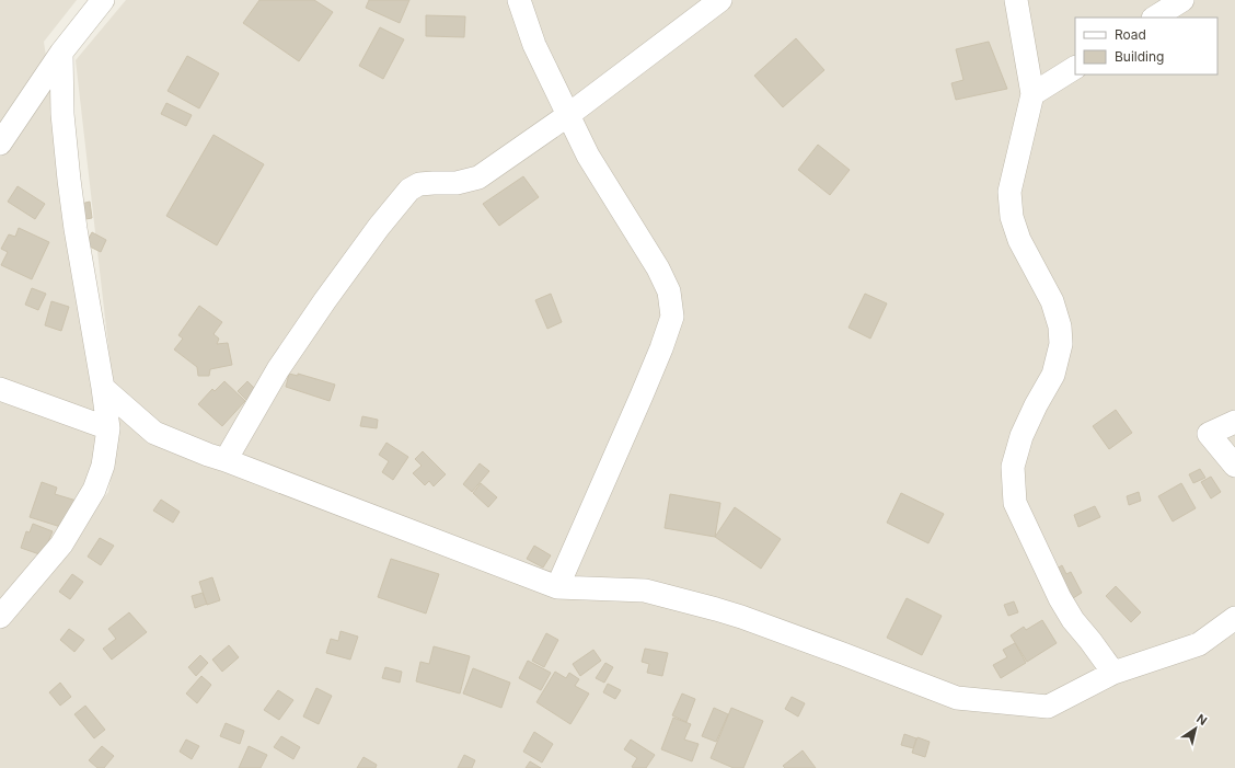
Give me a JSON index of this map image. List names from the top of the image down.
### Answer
{
  "legend": ["Road", "Building"],
  "north": "top right"
}
